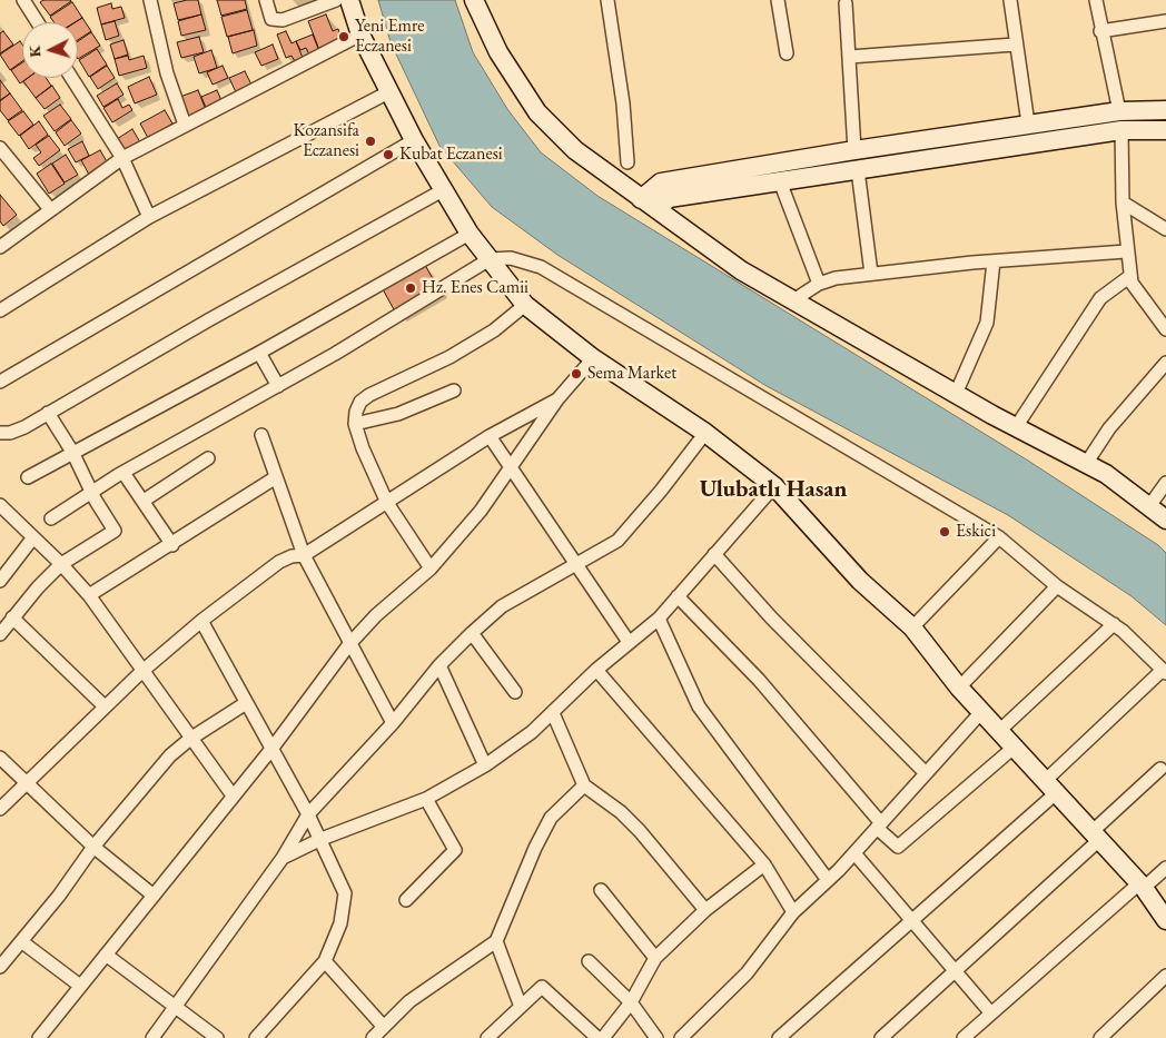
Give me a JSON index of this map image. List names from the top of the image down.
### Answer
{
  "districts": ["Ulubatlı Hasan"],
  "places": [
    "Yeni Emre Eczanesi",
    "Kozansifa Eczanesi",
    "Kubat Eczanesi",
    "Hz. Enes Camii",
    "Sema Market",
    "Eskici"
  ],
  "north": "left"
}
